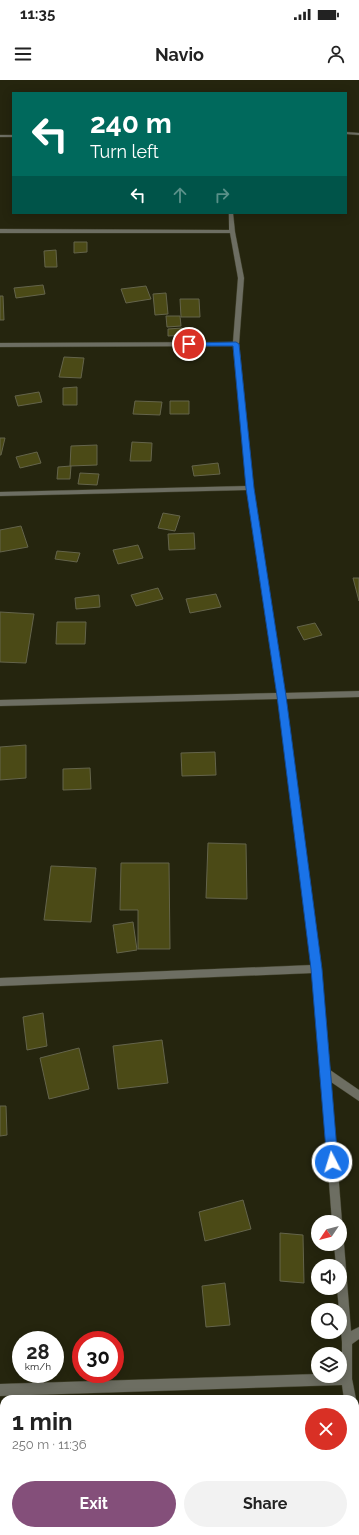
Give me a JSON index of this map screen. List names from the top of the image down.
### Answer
{
  "north": "bottom left",
  "page": {
    "status": "11:35",
    "header": "Navio",
    "turn": ["240 m", "Turn left"],
    "speed": "28 km/h",
    "limit": "30",
    "heading": ["1 min", "250 m · 11:36"],
    "buttons": ["Exit", "Share"]
  }
}
